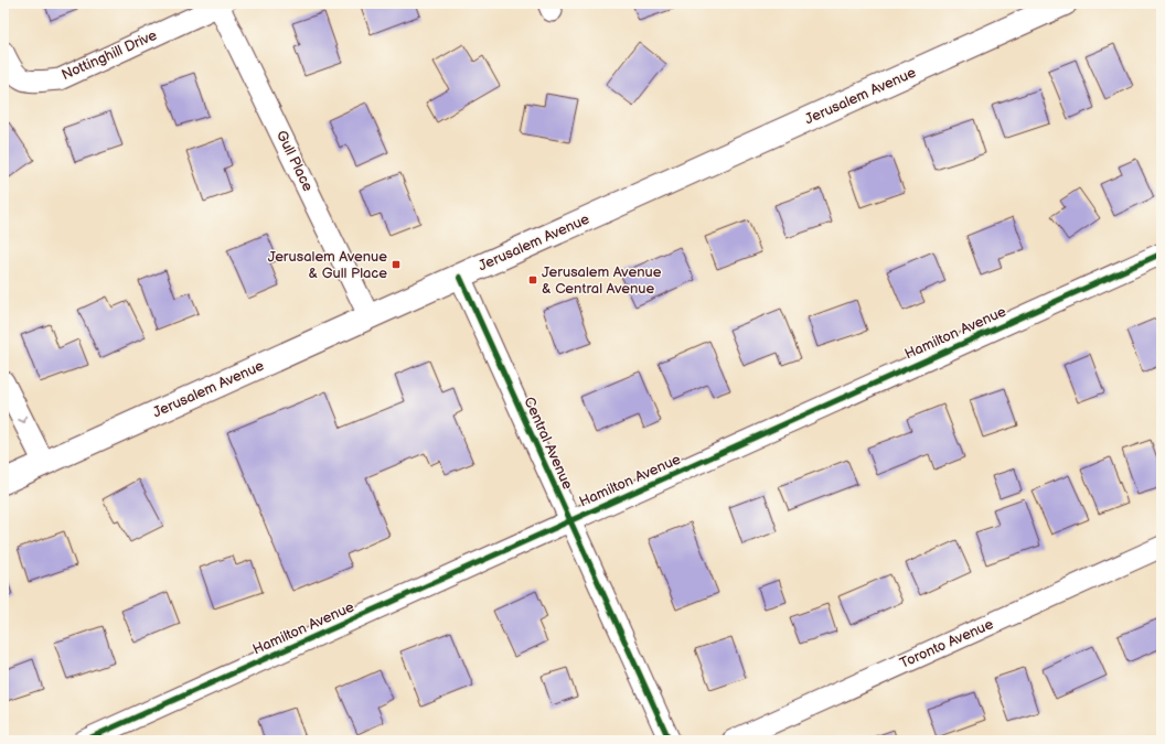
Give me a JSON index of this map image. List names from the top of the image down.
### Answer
{
  "streets": {
    "main road": ["Jerusalem Avenue"],
    "street": [
      "Nottinghill Drive",
      "Gull Place",
      "Hamilton Avenue",
      "Central Avenue",
      "Toronto Avenue"
    ]
  },
  "crossings": [
    ["Nottinghill Drive", "Gull Place"],
    ["Jerusalem Avenue", "Gull Place"],
    ["Jerusalem Avenue", "Central Avenue"],
    ["Hamilton Avenue", "Central Avenue"]
  ],
  "places": {
    "transit": ["Jerusalem Avenue & Gull Place", "Jerusalem Avenue & Central Avenue"]
  }
}
